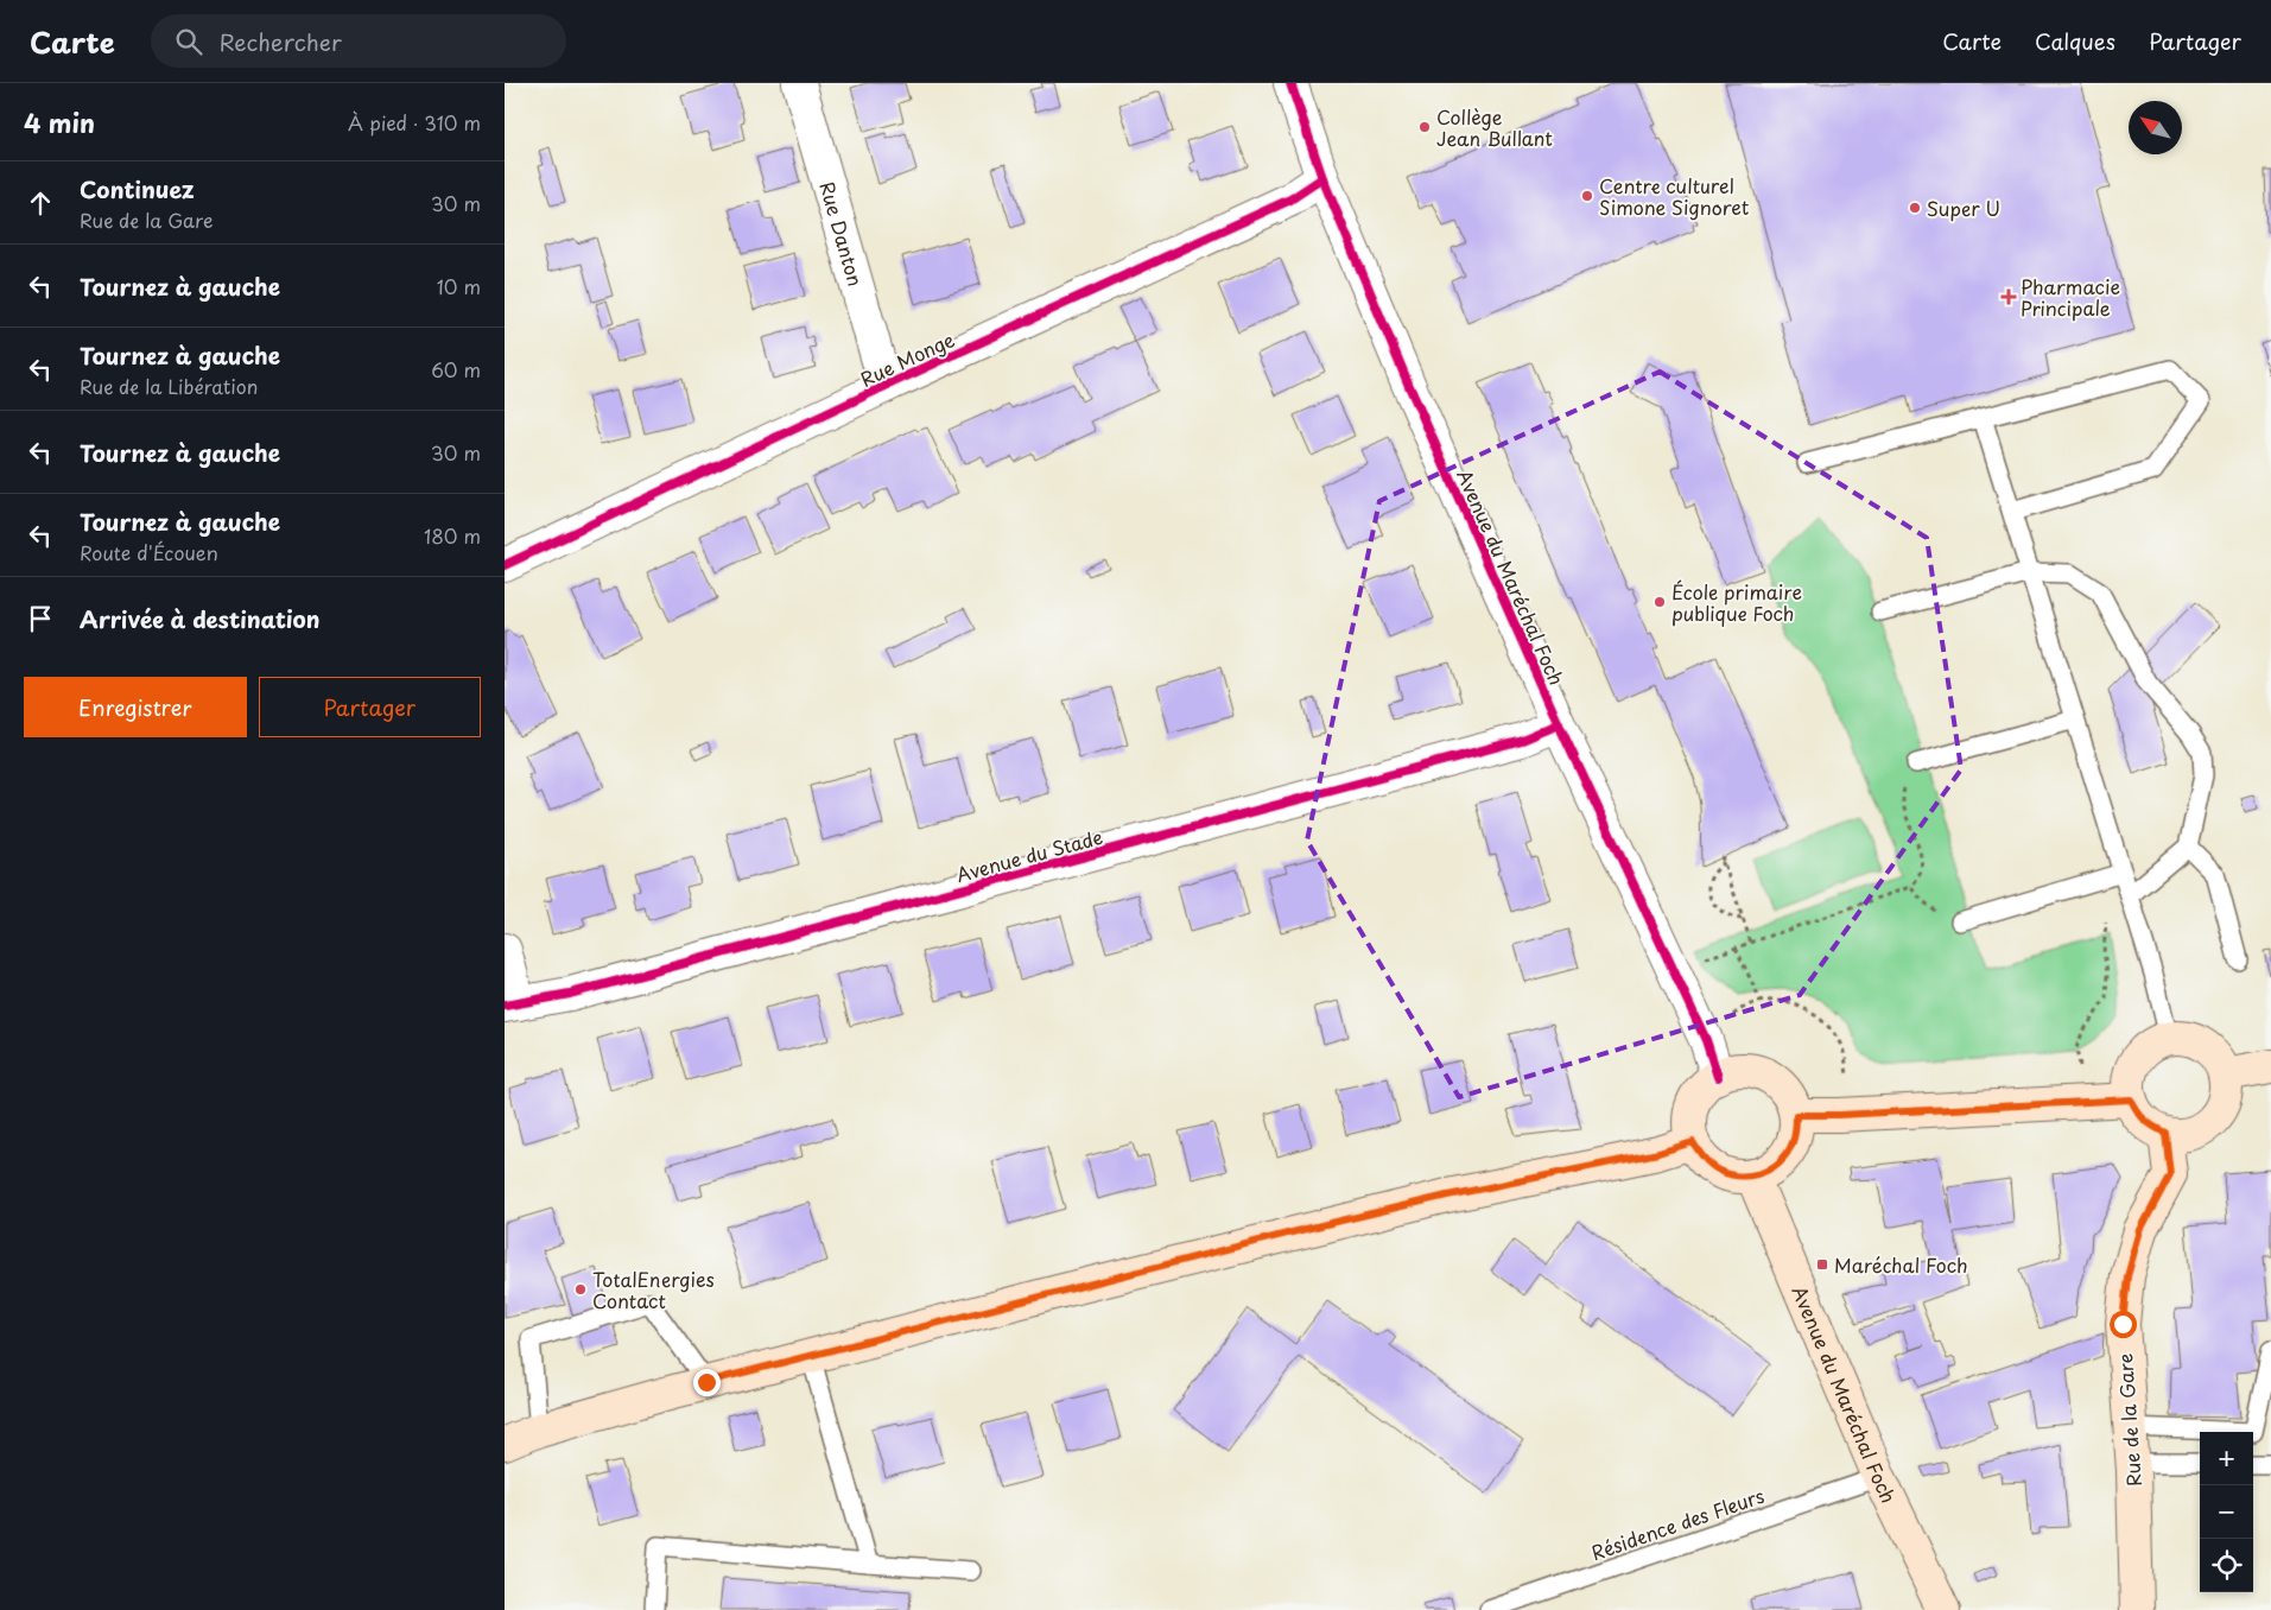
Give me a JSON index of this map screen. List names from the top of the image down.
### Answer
{
  "streets": {
    "main road": ["Avenue du Maréchal Foch", "Rue de la Gare"],
    "street": ["Rue Danton", "Rue Monge", "Avenue du Stade"],
    "lane": ["Résidence des Fleurs"]
  },
  "crossings": [
    ["Rue Danton", "Rue Monge"],
    ["Rue Monge", "Avenue du Maréchal Foch"],
    ["Avenue du Maréchal Foch", "Avenue du Stade"],
    ["Avenue du Maréchal Foch", "Résidence des Fleurs"]
  ],
  "places": {
    "other": [
      "Collège Jean Bullant",
      "Centre culturel Simone Signoret",
      "Super U",
      "École primaire publique Foch",
      "TotalEnergies Contact"
    ],
    "health": ["Pharmacie Principale"],
    "transit": ["Maréchal Foch"]
  },
  "north": "top left",
  "page": {
    "header": "Carte",
    "search": "Rechercher",
    "nav": ["Carte", "Calques", "Partager"],
    "heading": ["4 min", "À pied · 310 m"],
    "list": [
      ["Continuez", "Rue de la Gare", "30 m"],
      ["Tournez à gauche", "10 m"],
      ["Tournez à gauche", "Rue de la Libération", "60 m"],
      ["Tournez à gauche", "30 m"],
      ["Tournez à gauche", "Route d'Écouen", "180 m"],
      "Arrivée à destination"
    ],
    "buttons": ["Enregistrer", "Partager"],
    "map_buttons": ["+", "−"]
  }
}
